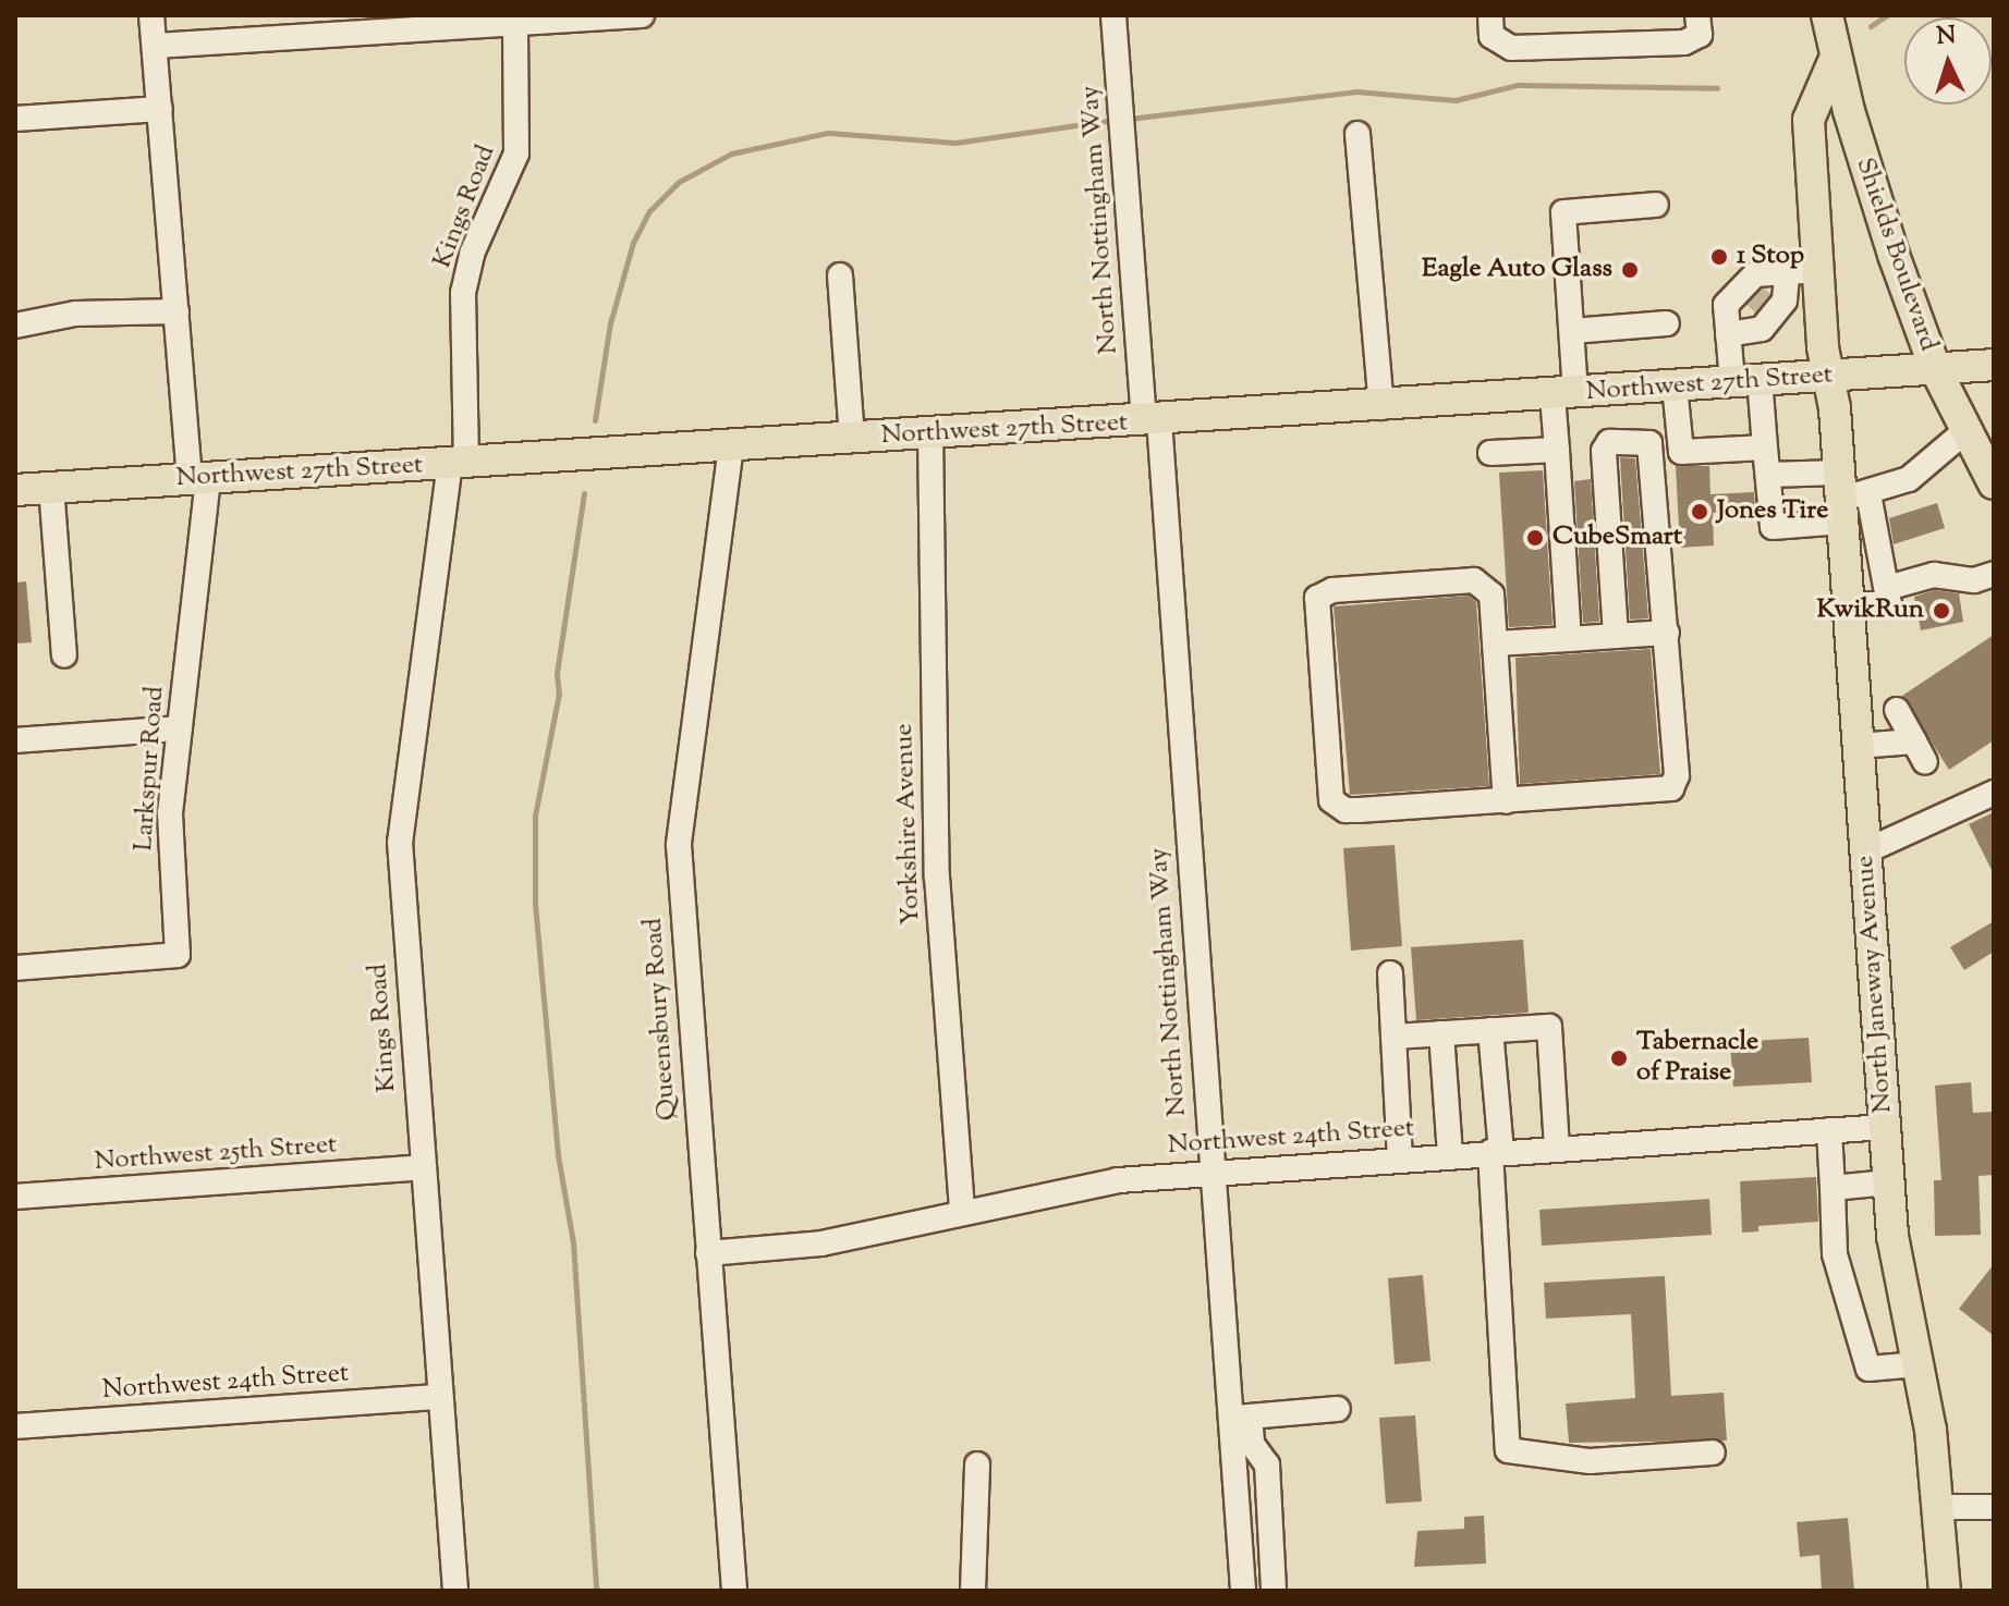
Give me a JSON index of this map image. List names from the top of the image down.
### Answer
{
  "streets": {
    "main road": ["Shields Boulevard", "Northwest 27th Street", "North Janeway Avenue"],
    "street": [
      "Kings Road",
      "North Nottingham Way",
      "Larkspur Road",
      "Yorkshire Avenue",
      "Queensbury Road",
      "Northwest 24th Street",
      "Northwest 25th Street"
    ]
  },
  "crossings": [
    ["Kings Road", "Northwest 27th Street"],
    ["Kings Road", "Northwest 24th Street"],
    ["Kings Road", "Northwest 25th Street"],
    ["North Nottingham Way", "Northwest 27th Street"],
    ["North Nottingham Way", "Northwest 24th Street"],
    ["Shields Boulevard", "Northwest 27th Street"],
    ["Shields Boulevard", "North Janeway Avenue"],
    ["Northwest 27th Street", "Larkspur Road"],
    ["Northwest 27th Street", "Yorkshire Avenue"],
    ["Northwest 27th Street", "North Janeway Avenue"],
    ["Northwest 27th Street", "Queensbury Road"],
    ["Yorkshire Avenue", "Northwest 24th Street"],
    ["North Janeway Avenue", "Northwest 24th Street"],
    ["Queensbury Road", "Northwest 24th Street"]
  ],
  "places": [
    "1 Stop",
    "Eagle Auto Glass",
    "Jones Tire",
    "CubeSmart",
    "KwikRun",
    "Tabernacle of Praise"
  ],
  "north": "top"
}
